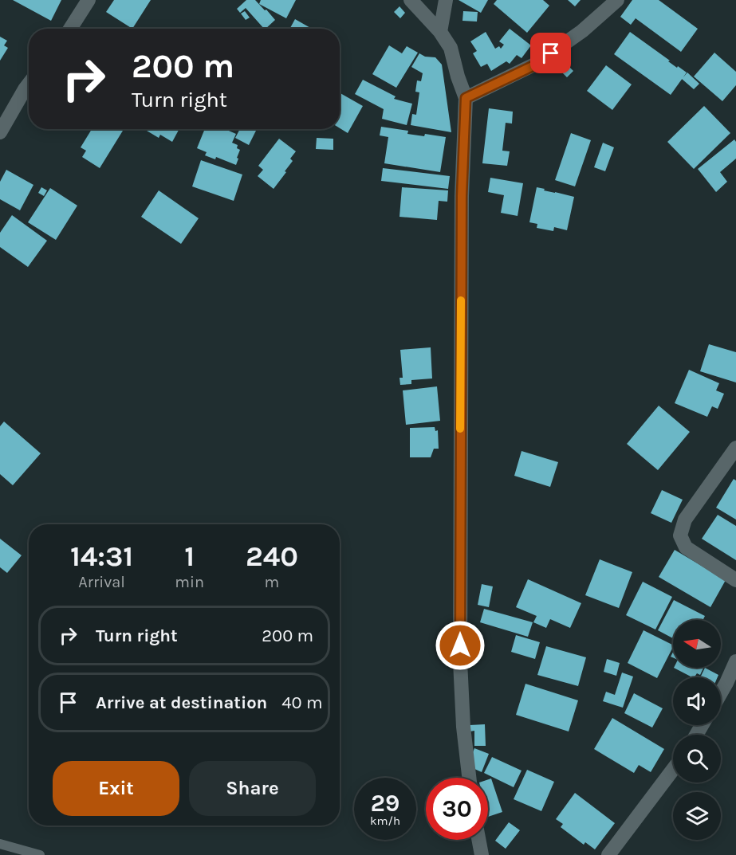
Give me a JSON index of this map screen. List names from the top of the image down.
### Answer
{
  "north": "left",
  "page": {
    "turn": ["200 m", "Turn right"],
    "eta": [
      "14:31",
      "Arrival",
      "1",
      "min",
      "240",
      "m"
    ],
    "list": [
      {
        "name": "Turn right",
        "value": "200 m"
      },
      {
        "name": "Arrive at destination",
        "value": "40 m"
      }
    ],
    "buttons": ["Exit", "Share"],
    "speed": "29 km/h",
    "limit": "30"
  }
}
